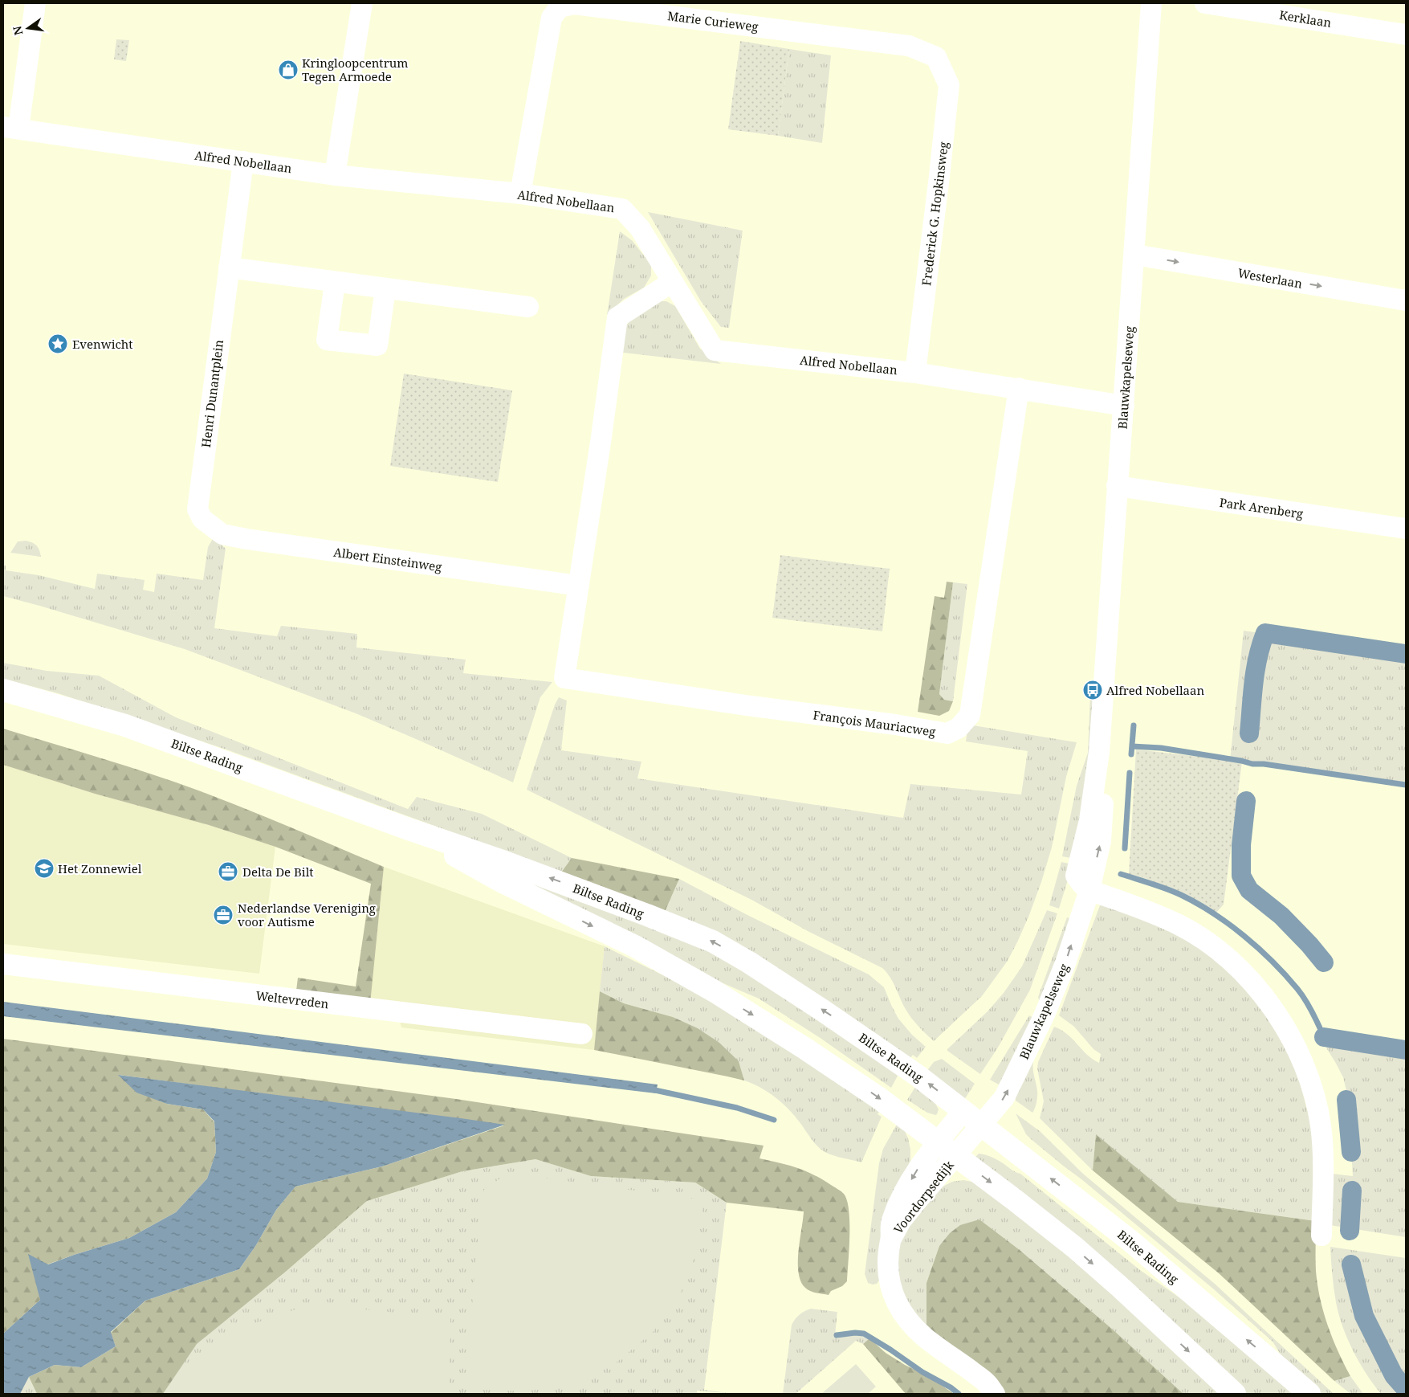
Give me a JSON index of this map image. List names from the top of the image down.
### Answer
{
  "streets": {
    "main road": ["Biltse Rading"],
    "street": [
      "Kerklaan",
      "Marie Curieweg",
      "Alfred Nobellaan",
      "Frederick G. Hopkinsweg",
      "Westerlaan",
      "Blauwkapelseweg",
      "Henri Dunantplein",
      "Park Arenberg",
      "Albert Einsteinweg",
      "François Mauriacweg",
      "Weltevreden",
      "Voordorpsedijk"
    ]
  },
  "crossings": [
    ["Marie Curieweg", "Alfred Nobellaan"],
    ["Marie Curieweg", "Frederick G. Hopkinsweg"],
    ["Alfred Nobellaan", "Frederick G. Hopkinsweg"],
    ["Alfred Nobellaan", "Blauwkapelseweg"],
    ["Alfred Nobellaan", "Henri Dunantplein"],
    ["Alfred Nobellaan", "François Mauriacweg"],
    ["Westerlaan", "Blauwkapelseweg"],
    ["Blauwkapelseweg", "Park Arenberg"],
    ["Blauwkapelseweg", "Biltse Rading"],
    ["Blauwkapelseweg", "Voordorpsedijk"],
    ["Henri Dunantplein", "Albert Einsteinweg"],
    ["Albert Einsteinweg", "François Mauriacweg"],
    ["Biltse Rading", "Voordorpsedijk"]
  ],
  "one_way": ["Westerlaan"],
  "places": {
    "shop": ["Kringloopcentrum Tegen Armoede"],
    "place": ["Evenwicht"],
    "bus stop": ["Alfred Nobellaan"],
    "school or university": ["Het Zonnewiel"],
    "office": ["Delta De Bilt", "Nederlandse Vereniging voor Autisme"]
  },
  "north": "left"
}
